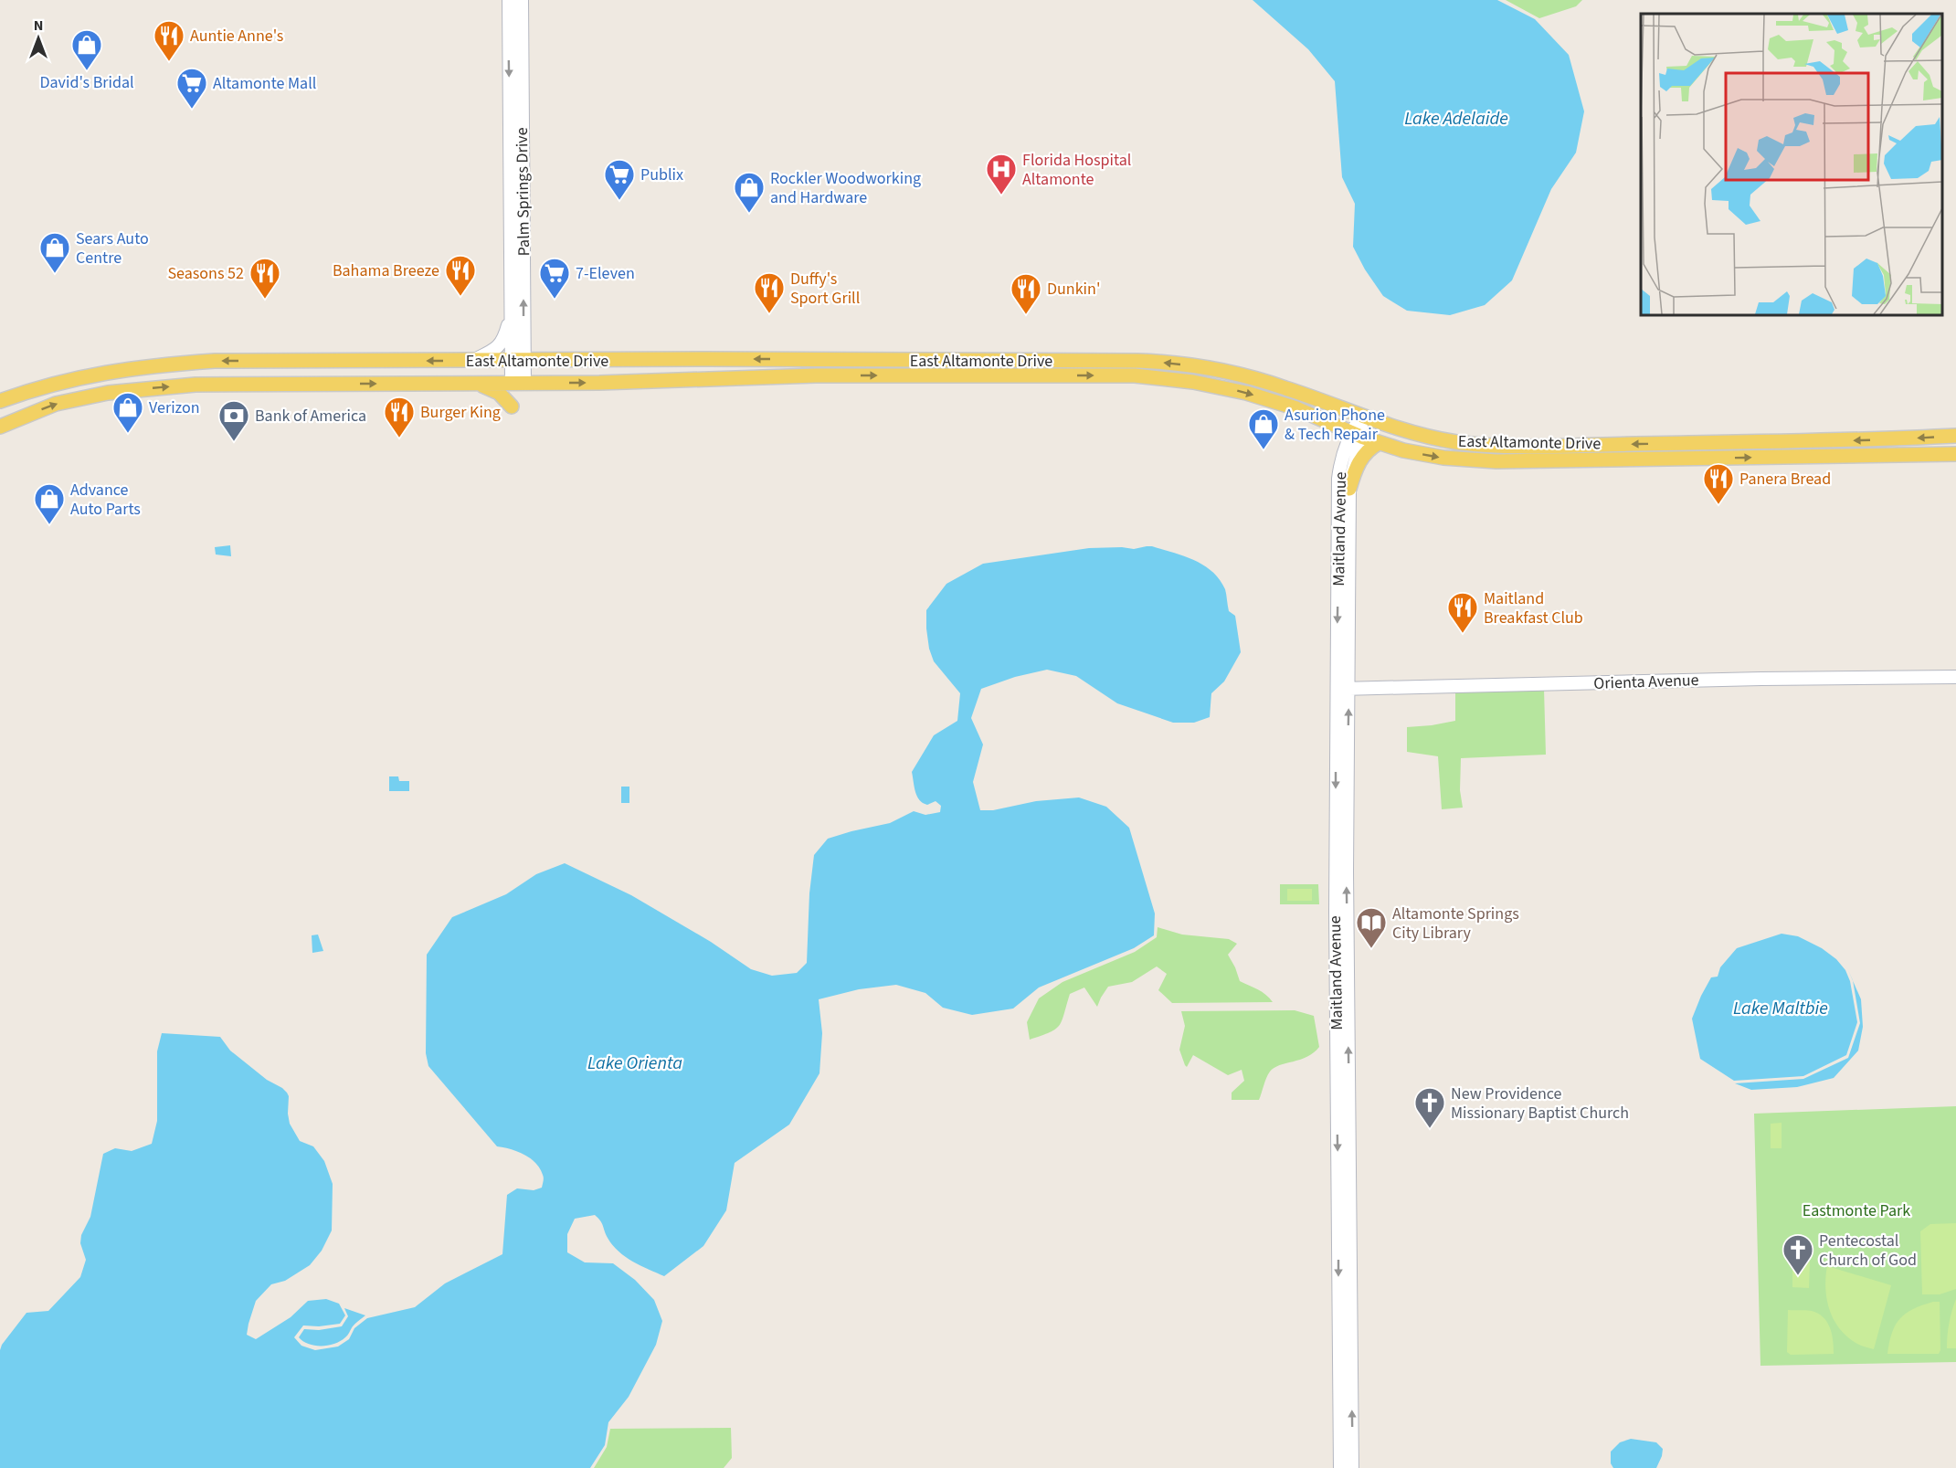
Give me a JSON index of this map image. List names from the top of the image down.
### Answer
{
  "streets": {
    "main road": [
      "Palm Springs Drive",
      "East Altamonte Drive",
      "Maitland Avenue",
      "Orienta Avenue"
    ]
  },
  "crossings": [
    ["Palm Springs Drive", "East Altamonte Drive"],
    ["East Altamonte Drive", "Maitland Avenue"],
    ["Maitland Avenue", "Orienta Avenue"]
  ],
  "water": ["Lake Adelaide", "Lake Maltbie", "Lake Orienta"],
  "parks": ["Eastmonte Park"],
  "places": {
    "restaurant": [
      "Auntie Anne's",
      "Bahama Breeze",
      "Seasons 52",
      "Duffy's Sport Grill",
      "Dunkin'",
      "Burger King",
      "Panera Bread",
      "Maitland Breakfast Club"
    ],
    "shop": [
      "David's Bridal",
      "Rockler Woodworking and Hardware",
      "Sears Auto Centre",
      "Verizon",
      "Asurion Phone & Tech Repair",
      "Advance Auto Parts"
    ],
    "supermarket": ["Altamonte Mall", "Publix", "7-Eleven"],
    "hospital": ["Florida Hospital Altamonte"],
    "bank": ["Bank of America"],
    "library": ["Altamonte Springs City Library"],
    "church": ["New Providence Missionary Baptist Church", "Pentecostal Church of God"]
  },
  "north": "top"
}
